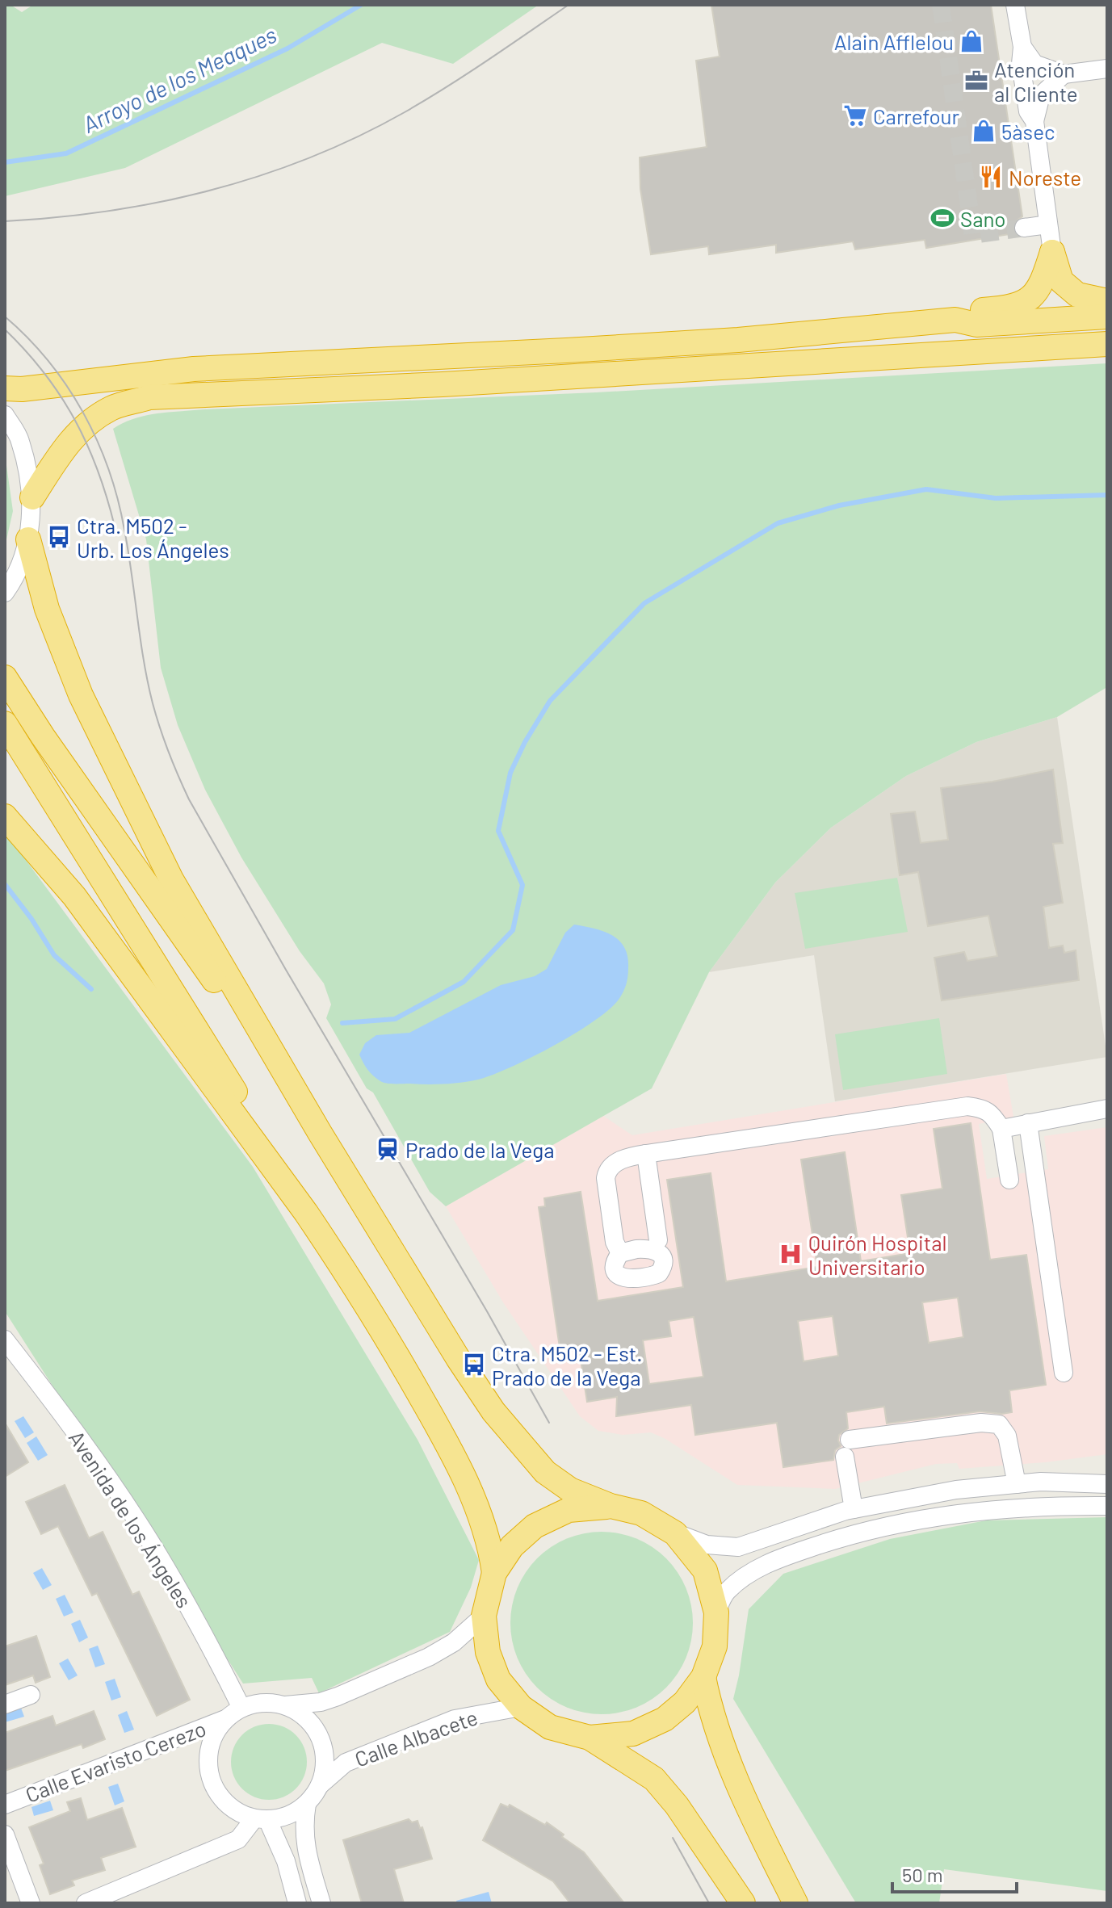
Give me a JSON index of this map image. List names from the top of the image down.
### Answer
{
  "streets": {
    "street": ["Avenida de los Ángeles", "Calle Albacete", "Calle Evaristo Cerezo"]
  },
  "crossings": [
    ["Avenida de los Ángeles", "Calle Albacete"],
    ["Avenida de los Ángeles", "Calle Evaristo Cerezo"],
    ["Calle Albacete", "Calle Evaristo Cerezo"]
  ],
  "water": ["Arroyo de los Meaques"],
  "places": {
    "shop": ["Alain Afflelou", "5àsec"],
    "office": ["Atención al Cliente"],
    "supermarket": ["Carrefour"],
    "restaurant": ["Noreste"],
    "sports": ["Sano"],
    "bus stop": ["Ctra. M502 - Urb. Los Ángeles", "Ctra. M502 - Est. Prado de la Vega"],
    "station": ["Prado de la Vega"],
    "hospital": ["Quirón Hospital Universitario"]
  },
  "scale_bar": "50 m"
}
